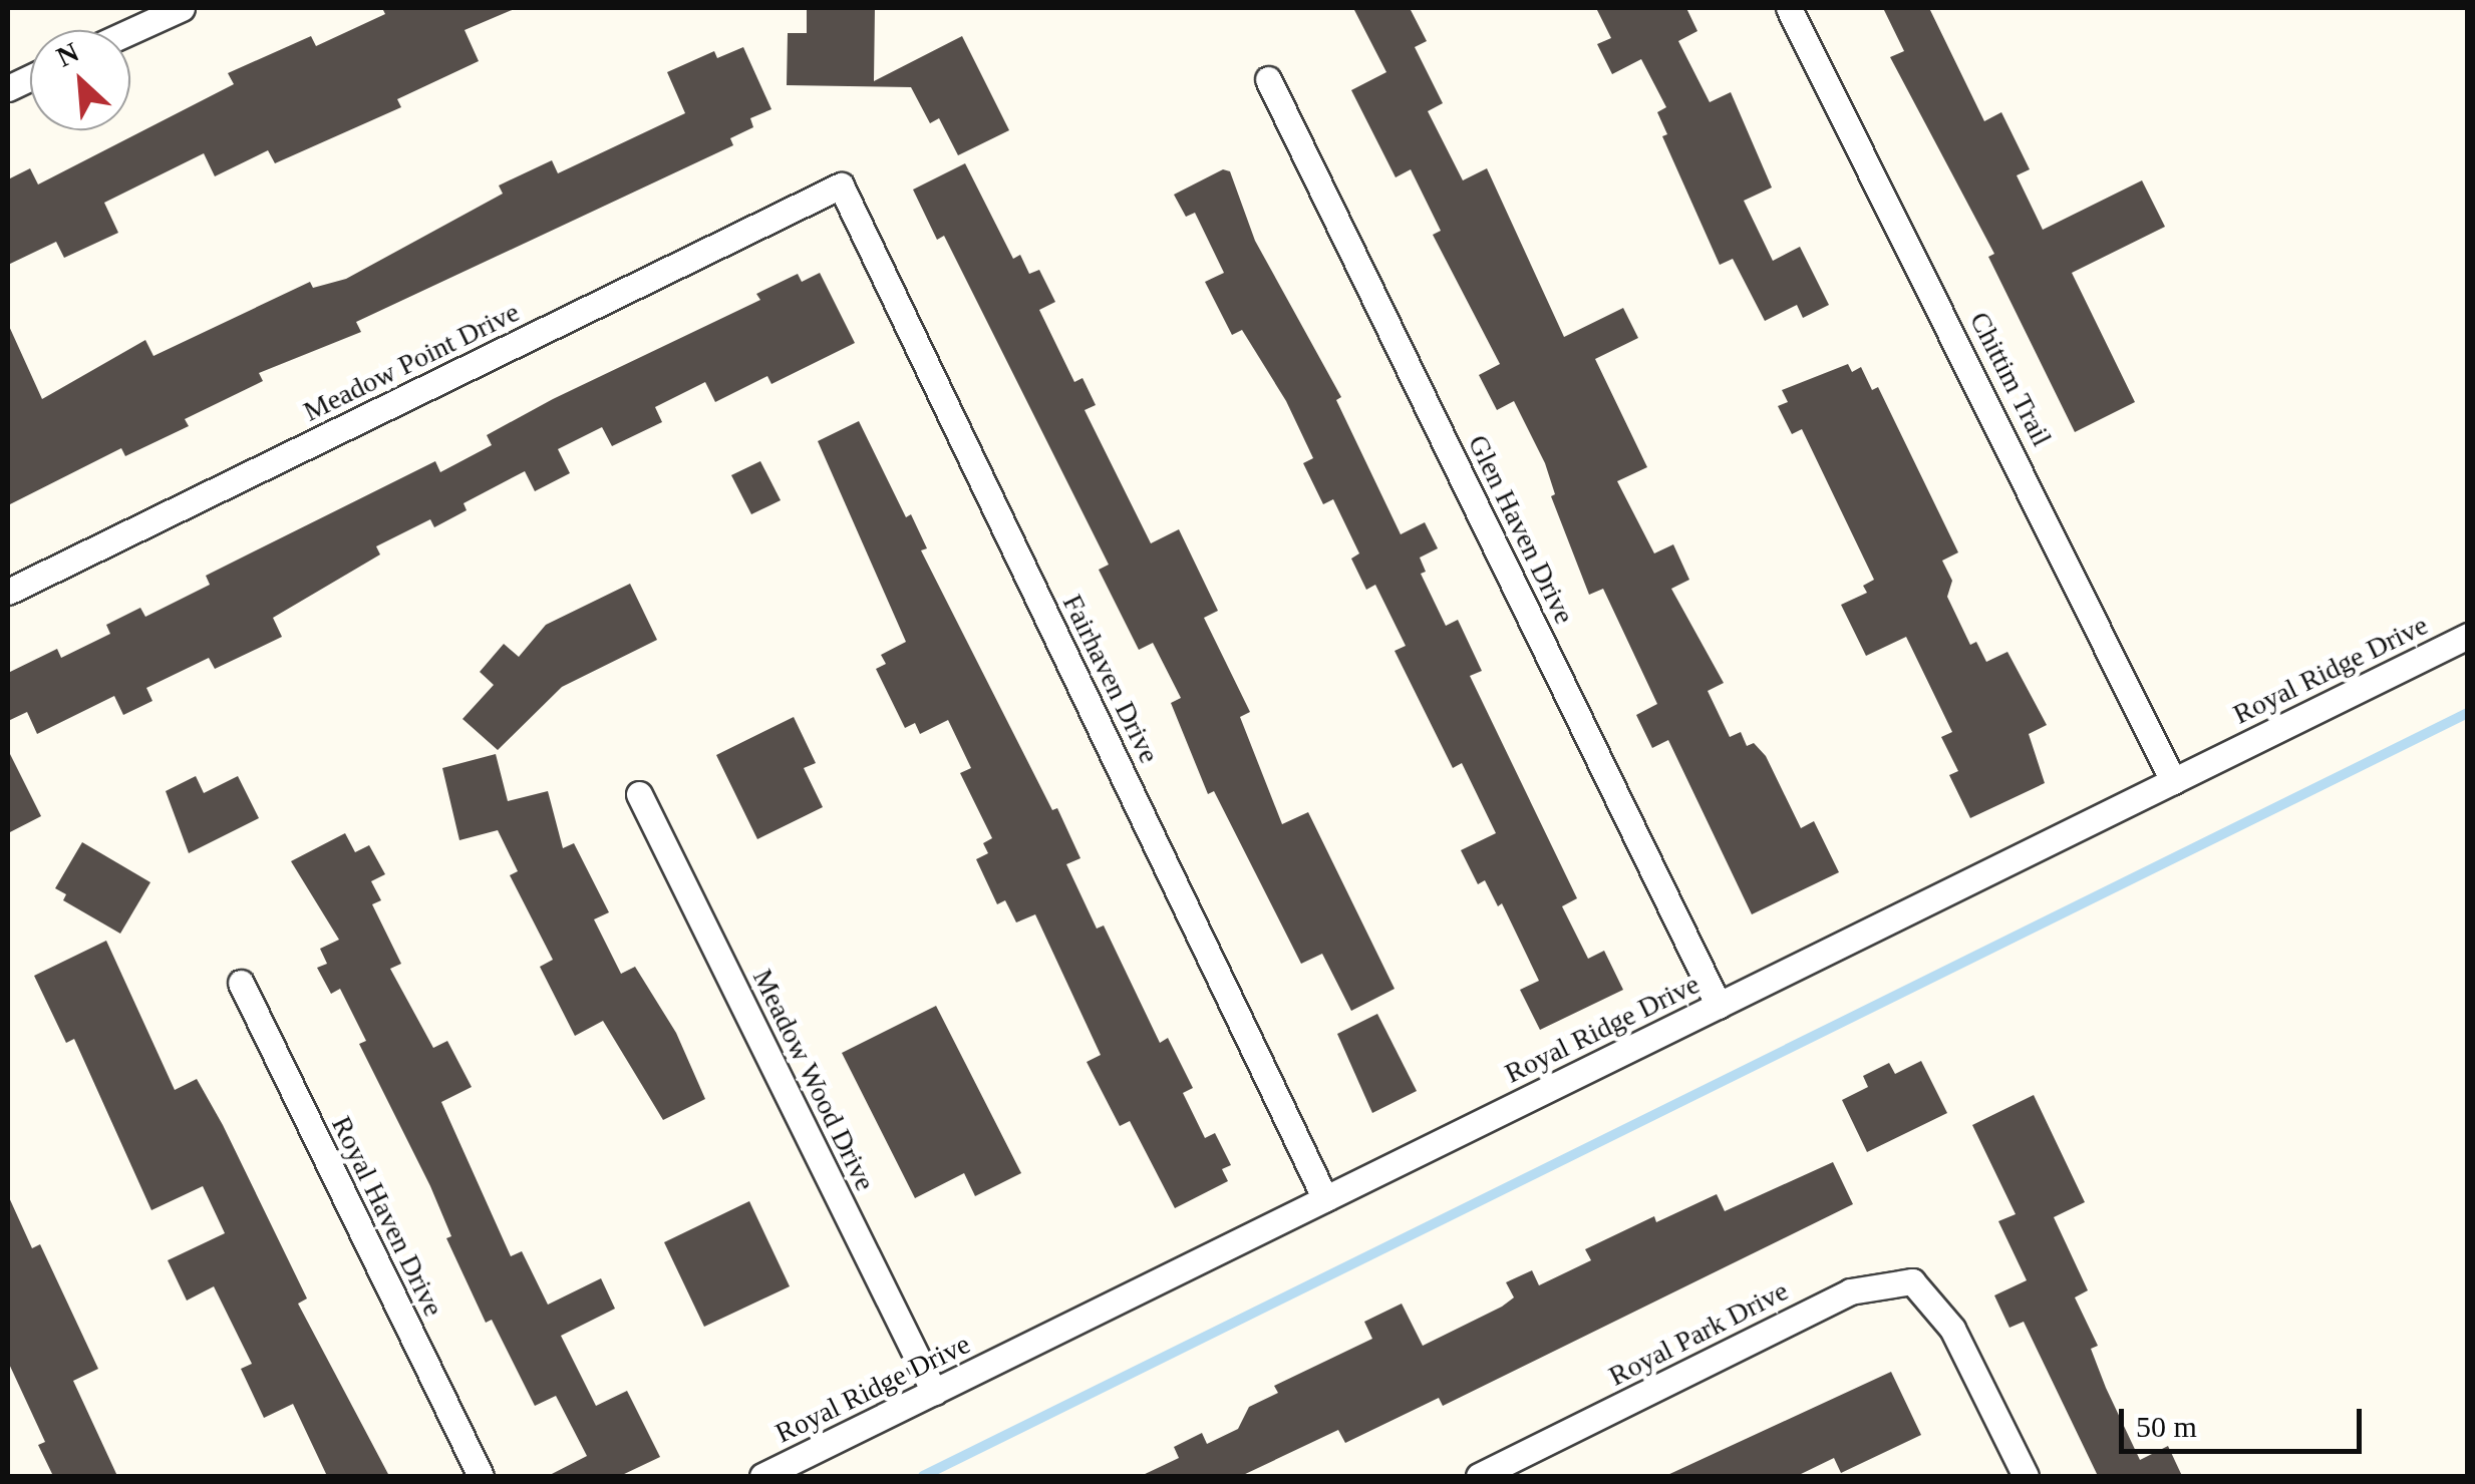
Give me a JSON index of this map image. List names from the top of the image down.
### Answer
{
  "streets": {
    "street": [
      "Meadow Point Drive",
      "Chittim Trail",
      "Glen Haven Drive",
      "Royal Ridge Drive",
      "Fairhaven Drive",
      "Meadow Wood Drive",
      "Royal Haven Drive",
      "Royal Park Drive"
    ]
  },
  "crossings": [
    ["Meadow Point Drive", "Fairhaven Drive"],
    ["Chittim Trail", "Royal Ridge Drive"],
    ["Glen Haven Drive", "Royal Ridge Drive"],
    ["Royal Ridge Drive", "Fairhaven Drive"],
    ["Royal Ridge Drive", "Meadow Wood Drive"]
  ],
  "scale_bar": "50 m",
  "north": "top left"
}
